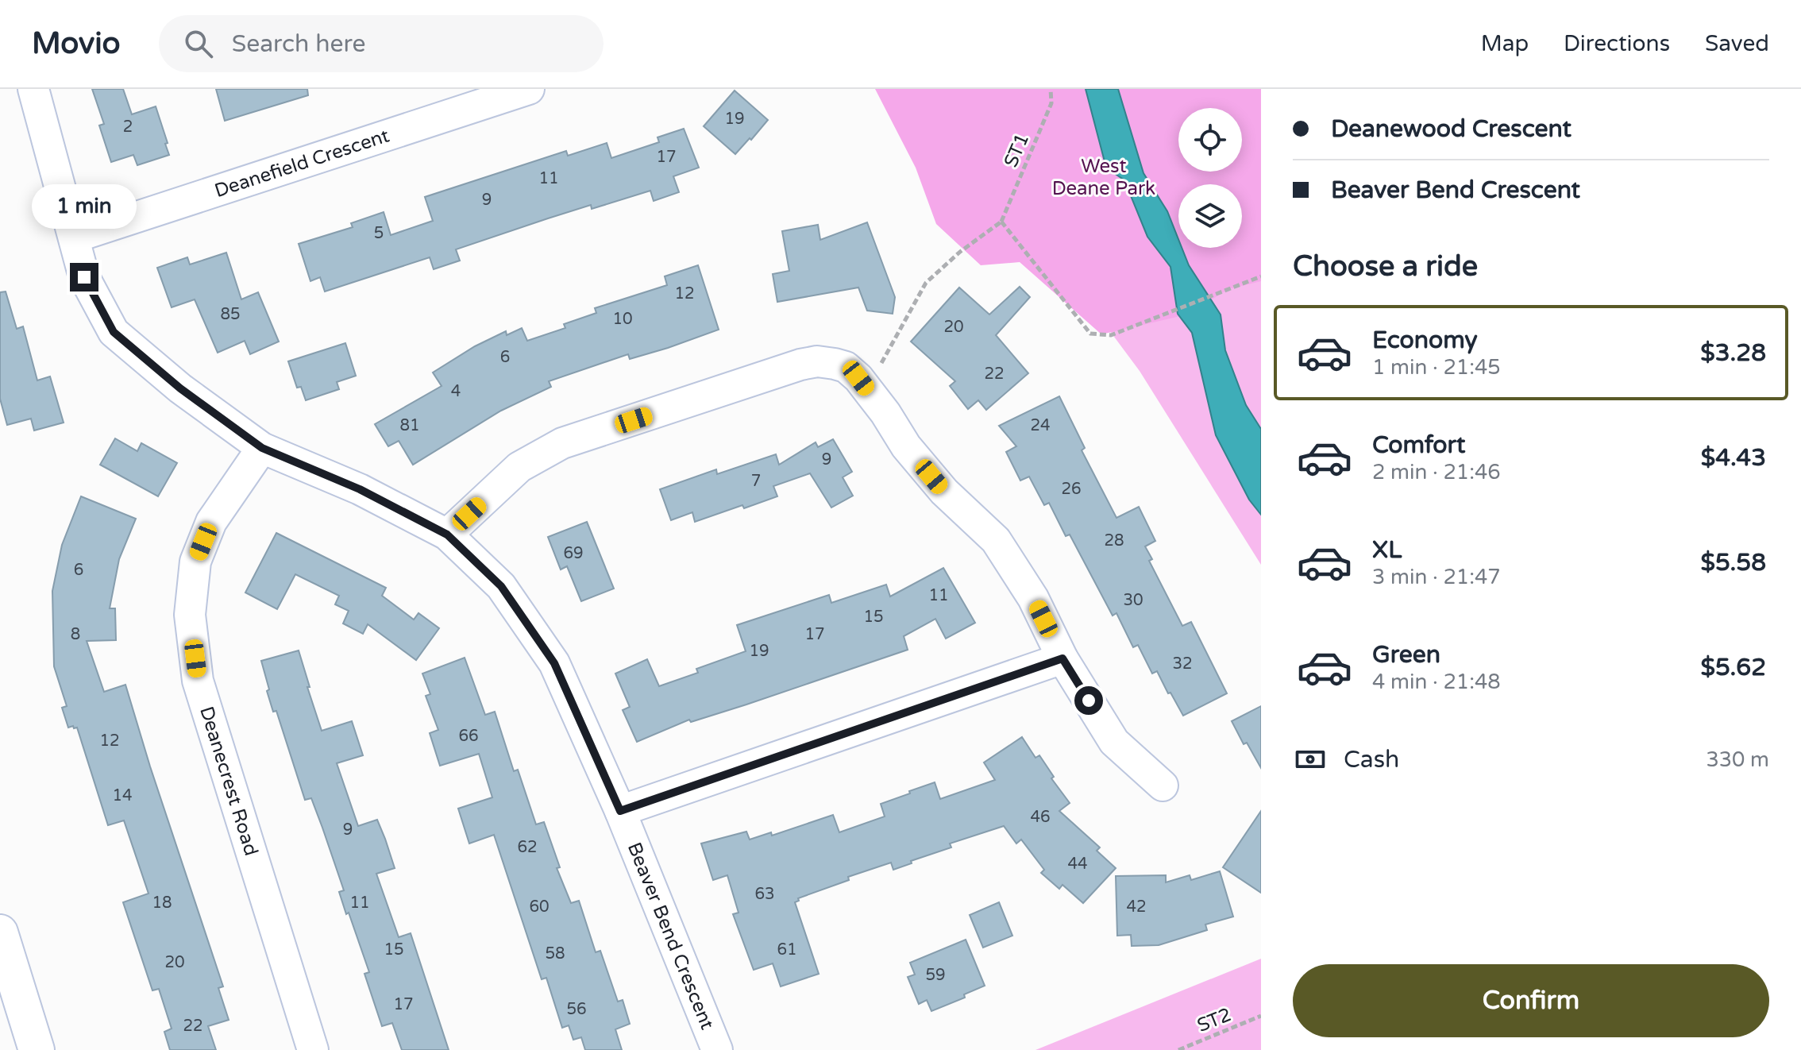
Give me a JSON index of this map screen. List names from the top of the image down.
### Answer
{
  "streets": {
    "street": ["Deanefield Crescent", "Deanecrest Road", "Beaver Bend Crescent"],
    "path": ["ST1", "ST2"]
  },
  "crossings": [
    ["Deanefield Crescent", "Beaver Bend Crescent"],
    ["Deanecrest Road", "Beaver Bend Crescent"]
  ],
  "parks": ["West Deane Park"],
  "house_numbers": [
    "19",
    "2",
    "17",
    "11",
    "9",
    "5",
    "12",
    "85",
    "10",
    "20",
    "6",
    "22",
    "4",
    "81",
    "24",
    "9",
    "7",
    "26",
    "28",
    "69",
    "6",
    "11",
    "30",
    "15",
    "8",
    "17",
    "19",
    "32",
    "66",
    "12",
    "14",
    "46",
    "9",
    "62",
    "44",
    "63",
    "18",
    "11",
    "60",
    "42",
    "15",
    "61",
    "58",
    "20",
    "59",
    "17",
    "56",
    "22"
  ],
  "page": {
    "header": "Movio",
    "search": "Search here",
    "nav": ["Map", "Directions", "Saved"],
    "banner": ["Deanewood Crescent", "Beaver Bend Crescent"],
    "bubble": "1 min",
    "heading": "Choose a ride",
    "list": [
      {
        "name": "Economy",
        "note": "1 min · 21:45",
        "value": "$3.28"
      },
      {
        "name": "Comfort",
        "note": "2 min · 21:46",
        "value": "$4.43"
      },
      {
        "name": "XL",
        "note": "3 min · 21:47",
        "value": "$5.58"
      },
      {
        "name": "Green",
        "note": "4 min · 21:48",
        "value": "$5.62"
      }
    ],
    "pay": ["Cash", "330 m"],
    "buttons": "Confirm"
  }
}
